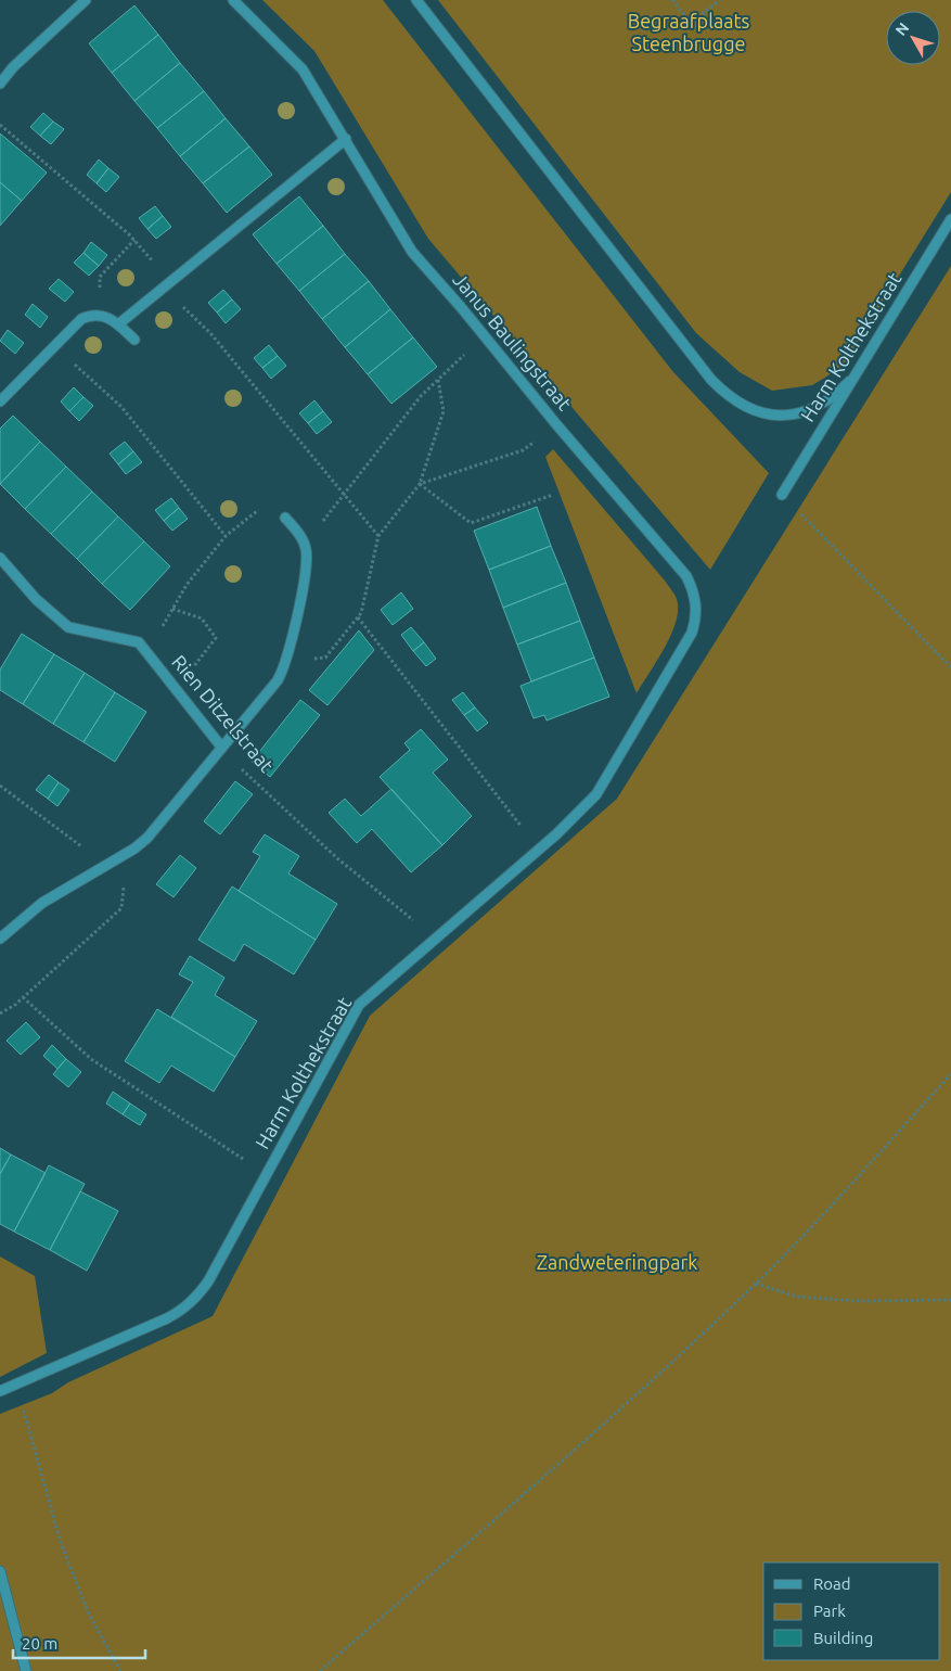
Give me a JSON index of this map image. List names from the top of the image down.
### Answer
{
  "streets": {
    "street": ["Janus Baulingstraat", "Harm Kolthekstraat", "Rien Ditzelstraat"]
  },
  "crossings": [
    ["Janus Baulingstraat", "Harm Kolthekstraat"],
    ["Harm Kolthekstraat", "Rien Ditzelstraat"]
  ],
  "parks": ["Begraafplaats Steenbrugge", "Zandweteringpark"],
  "legend": ["Road", "Park", "Building"],
  "scale_bar": "20 m",
  "north": "top left"
}
